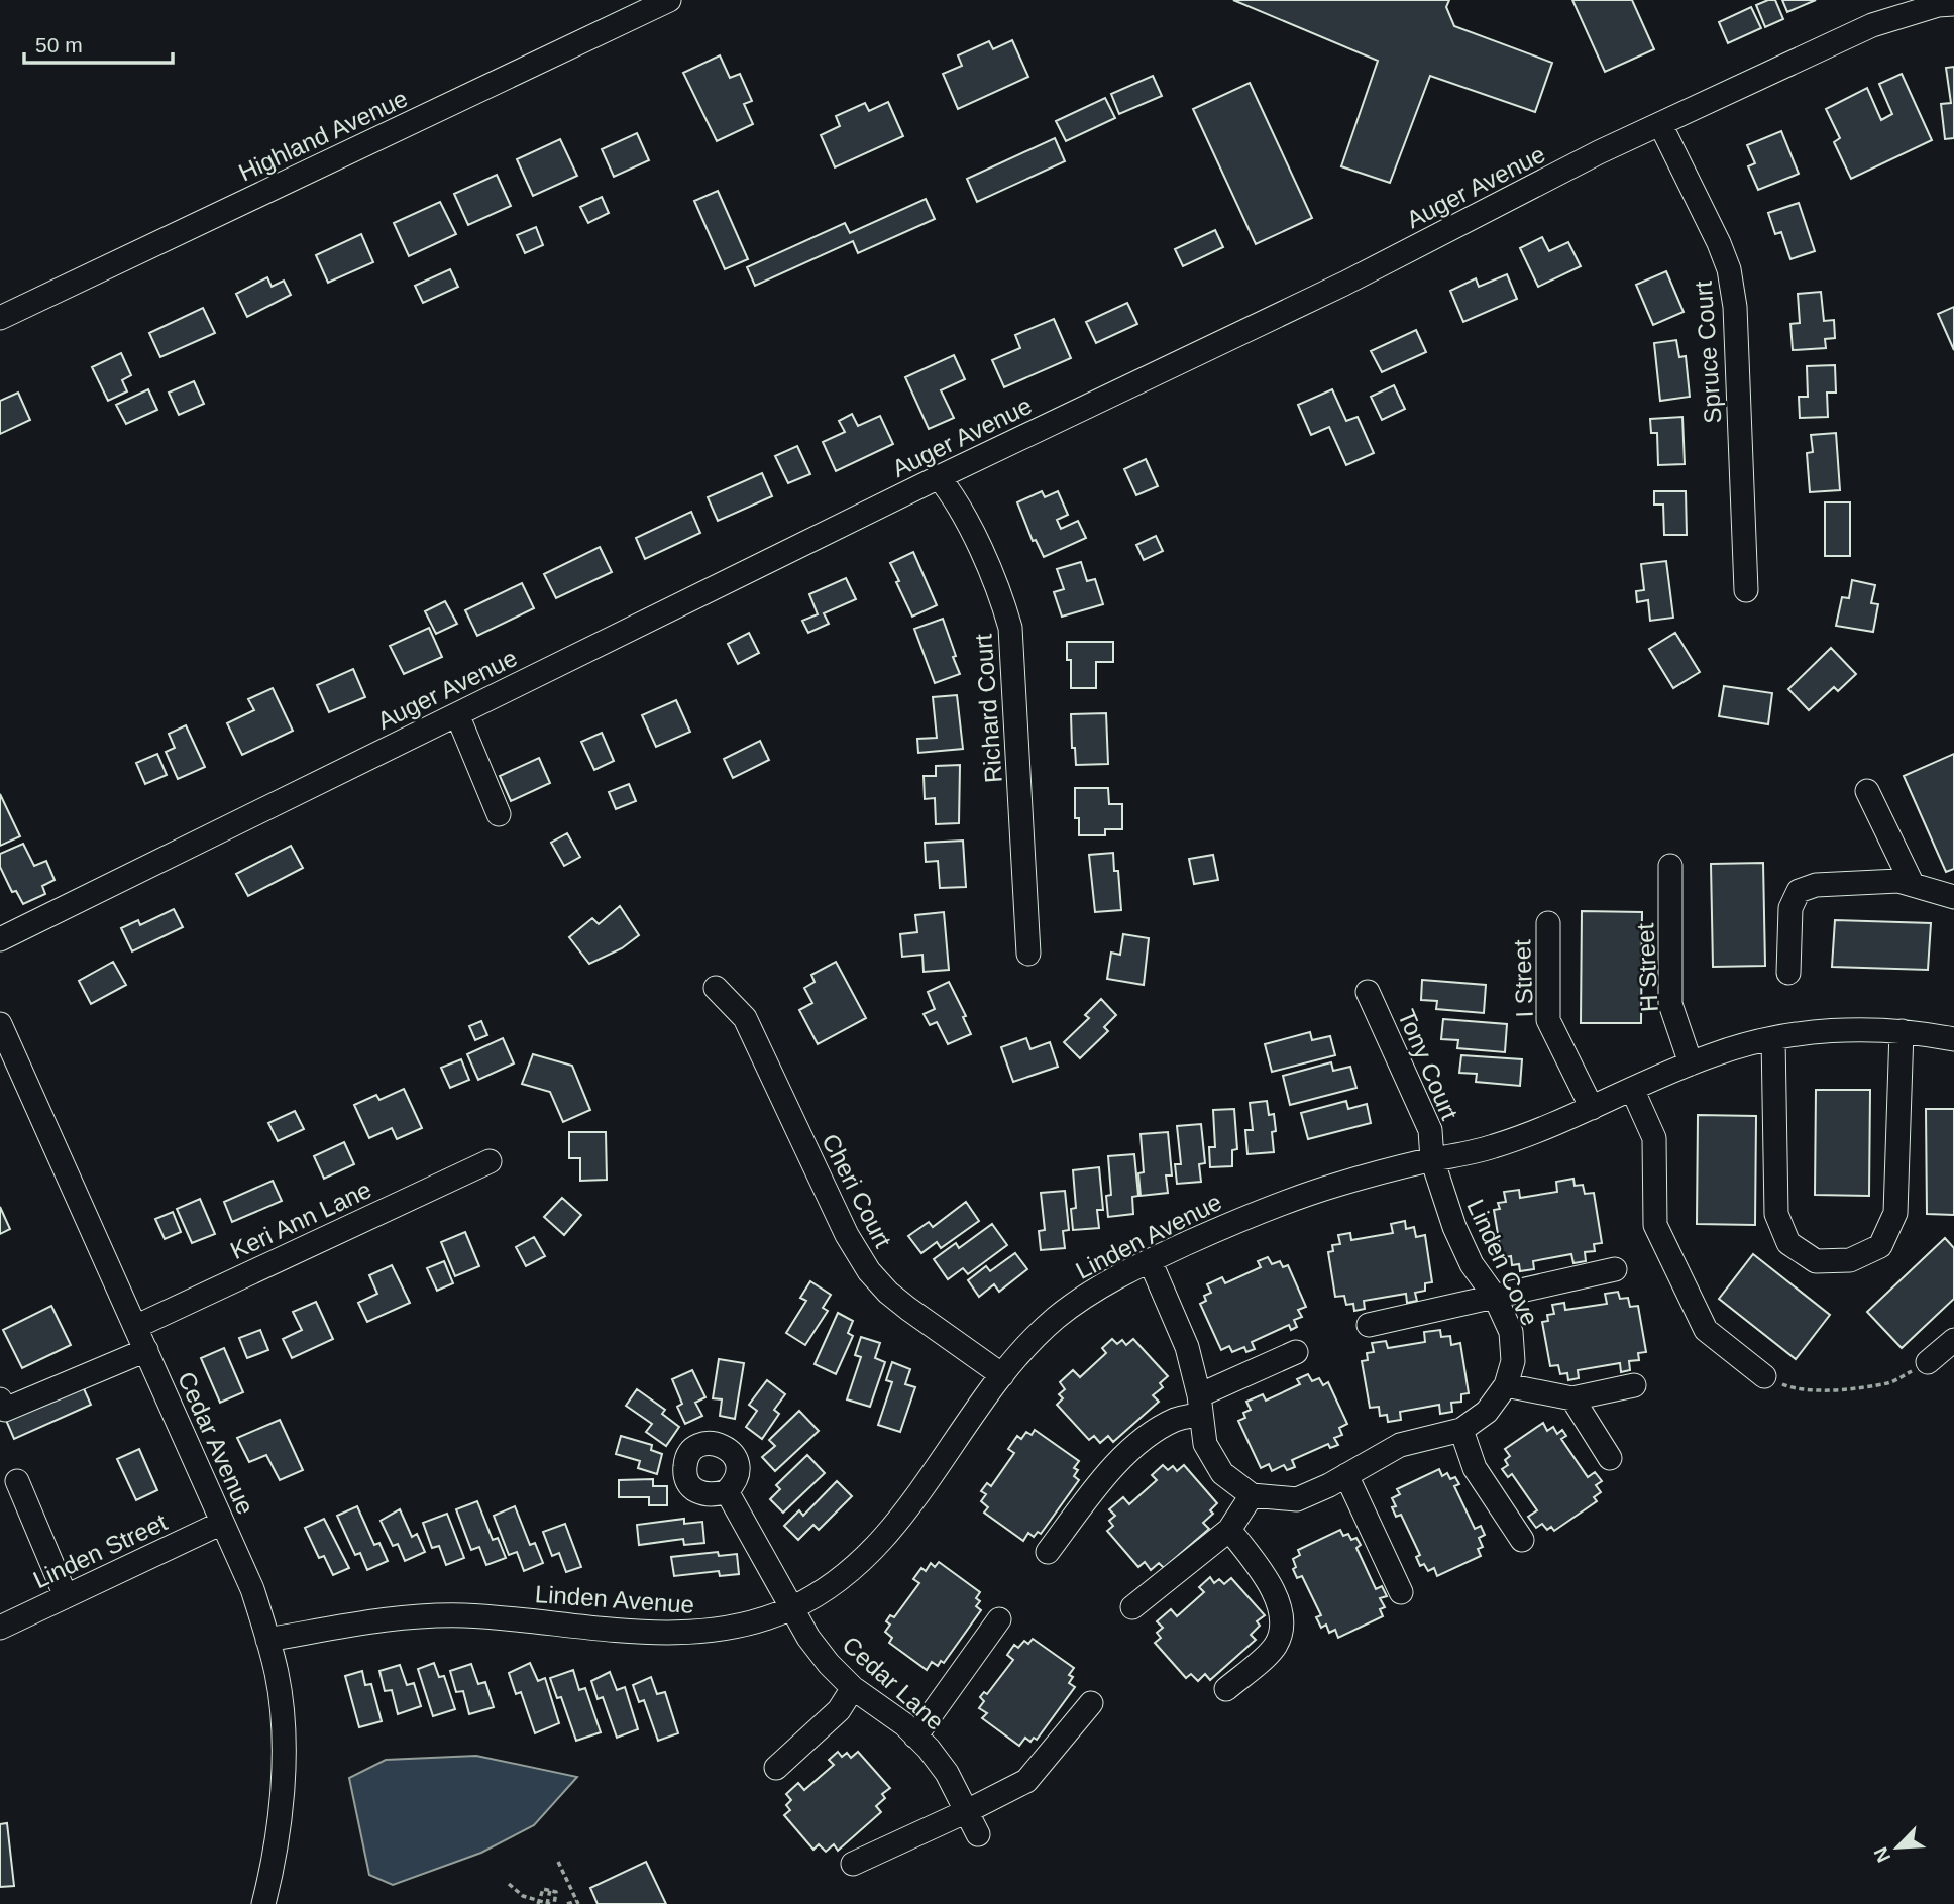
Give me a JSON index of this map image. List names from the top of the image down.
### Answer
{
  "streets": {
    "street": [
      "Highland Avenue",
      "Auger Avenue",
      "Spruce Court",
      "Richard Court",
      "H Street",
      "I Street",
      "Tony Court",
      "Cheri Court",
      "Keri Ann Lane",
      "Linden Avenue",
      "Linden Cove",
      "Cedar Avenue",
      "Linden Street",
      "Cedar Lane"
    ]
  },
  "crossings": [
    ["Auger Avenue", "Spruce Court"],
    ["Auger Avenue", "Richard Court"],
    ["H Street", "Linden Avenue"],
    ["I Street", "Linden Avenue"],
    ["Tony Court", "Linden Avenue"],
    ["Tony Court", "Linden Cove"],
    ["Cheri Court", "Linden Avenue"],
    ["Keri Ann Lane", "Cedar Avenue"],
    ["Linden Avenue", "Linden Cove"],
    ["Linden Avenue", "Cedar Avenue"],
    ["Linden Avenue", "Cedar Lane"],
    ["Cedar Avenue", "Linden Street"]
  ],
  "scale_bar": "50 m",
  "north": "bottom left"
}
